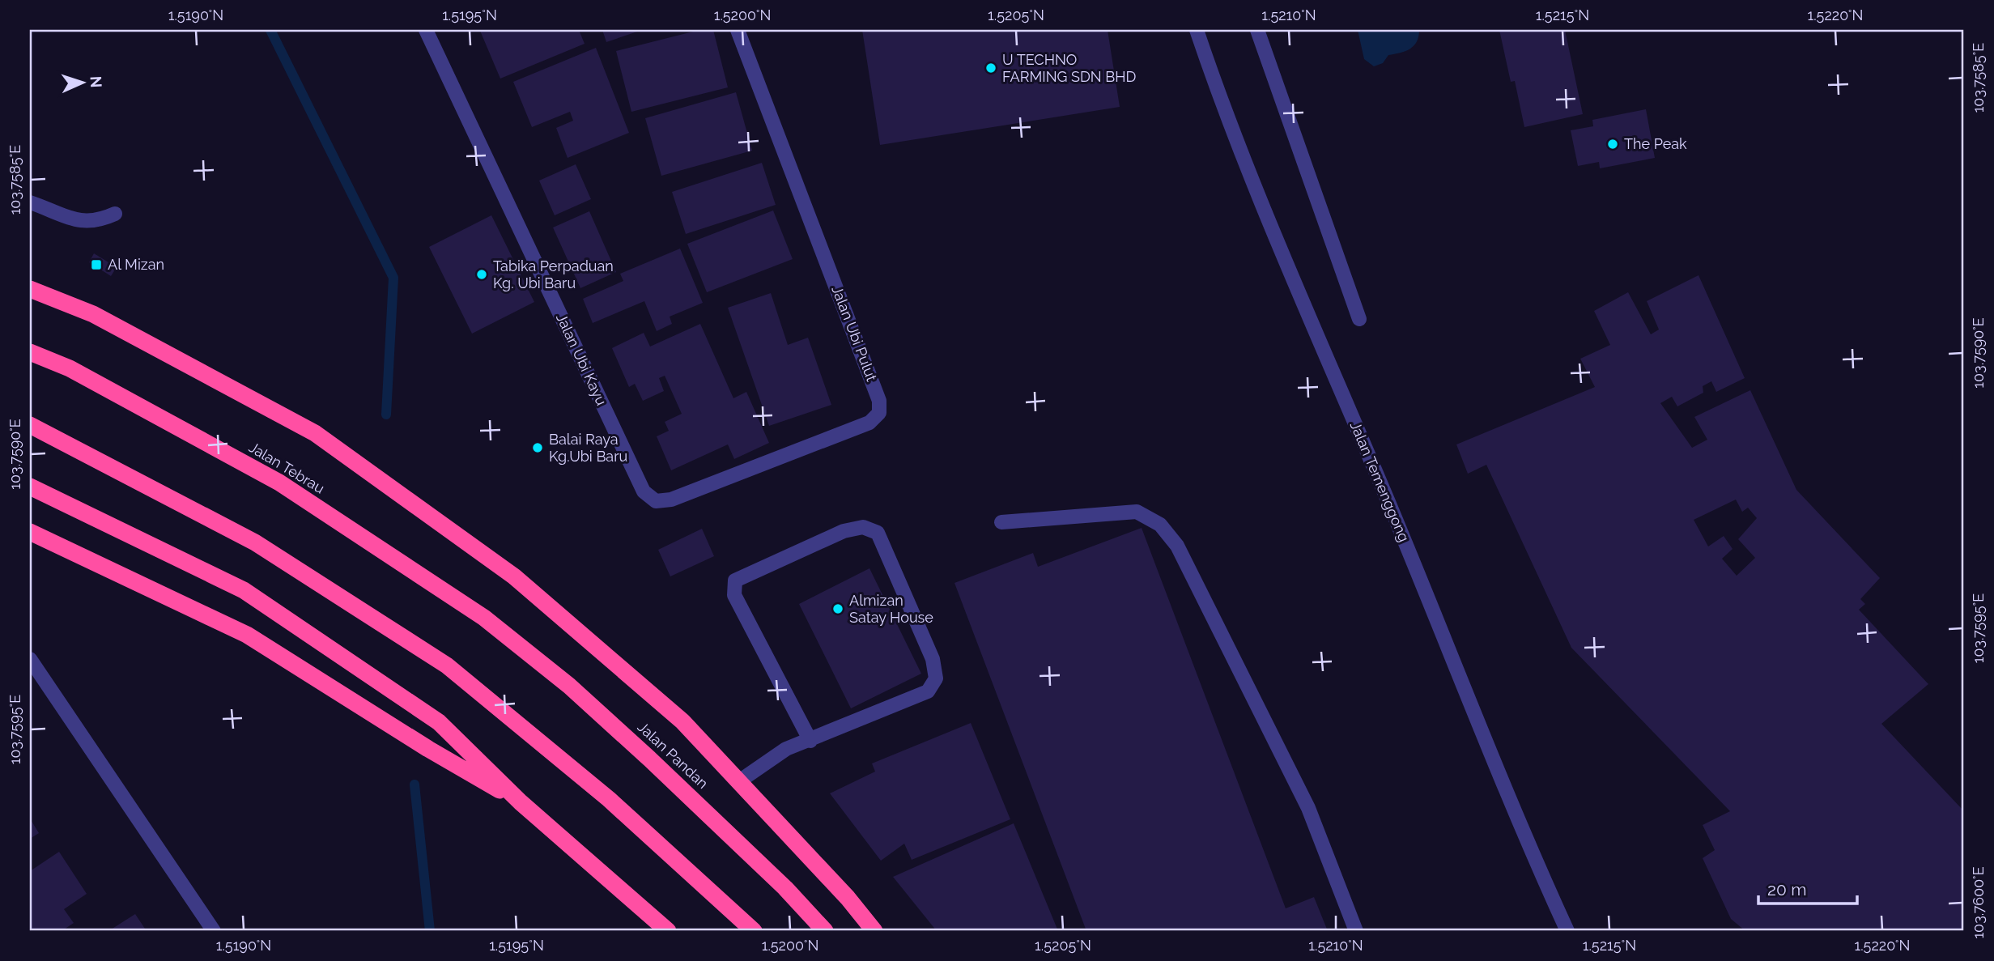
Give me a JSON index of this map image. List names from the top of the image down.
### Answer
{
  "streets": {
    "highway": ["Jalan Tebrau", "Jalan Pandan"],
    "street": ["Jalan Ubi Pulut", "Jalan Ubi Kayu", "Jalan Temenggong"]
  },
  "crossings": [
    ["Jalan Ubi Pulut", "Jalan Ubi Kayu"],
    ["Jalan Tebrau", "Jalan Pandan"]
  ],
  "places": {
    "other": [
      "U TECHNO FARMING SDN BHD",
      "The Peak",
      "Tabika Perpaduan Kg. Ubi Baru",
      "Balai Raya Kg.Ubi Baru",
      "Almizan Satay House"
    ],
    "transit": ["Al Mizan"]
  },
  "scale_bar": "20 m",
  "north": "right",
  "coordinates": [
    "1.5190°N",
    "1.5195°N",
    "1.5200°N",
    "1.5205°N",
    "1.5210°N",
    "1.5215°N",
    "1.5220°N",
    "103.7585°E",
    "103.7590°E",
    "103.7595°E",
    "103.7600°E"
  ]
}
